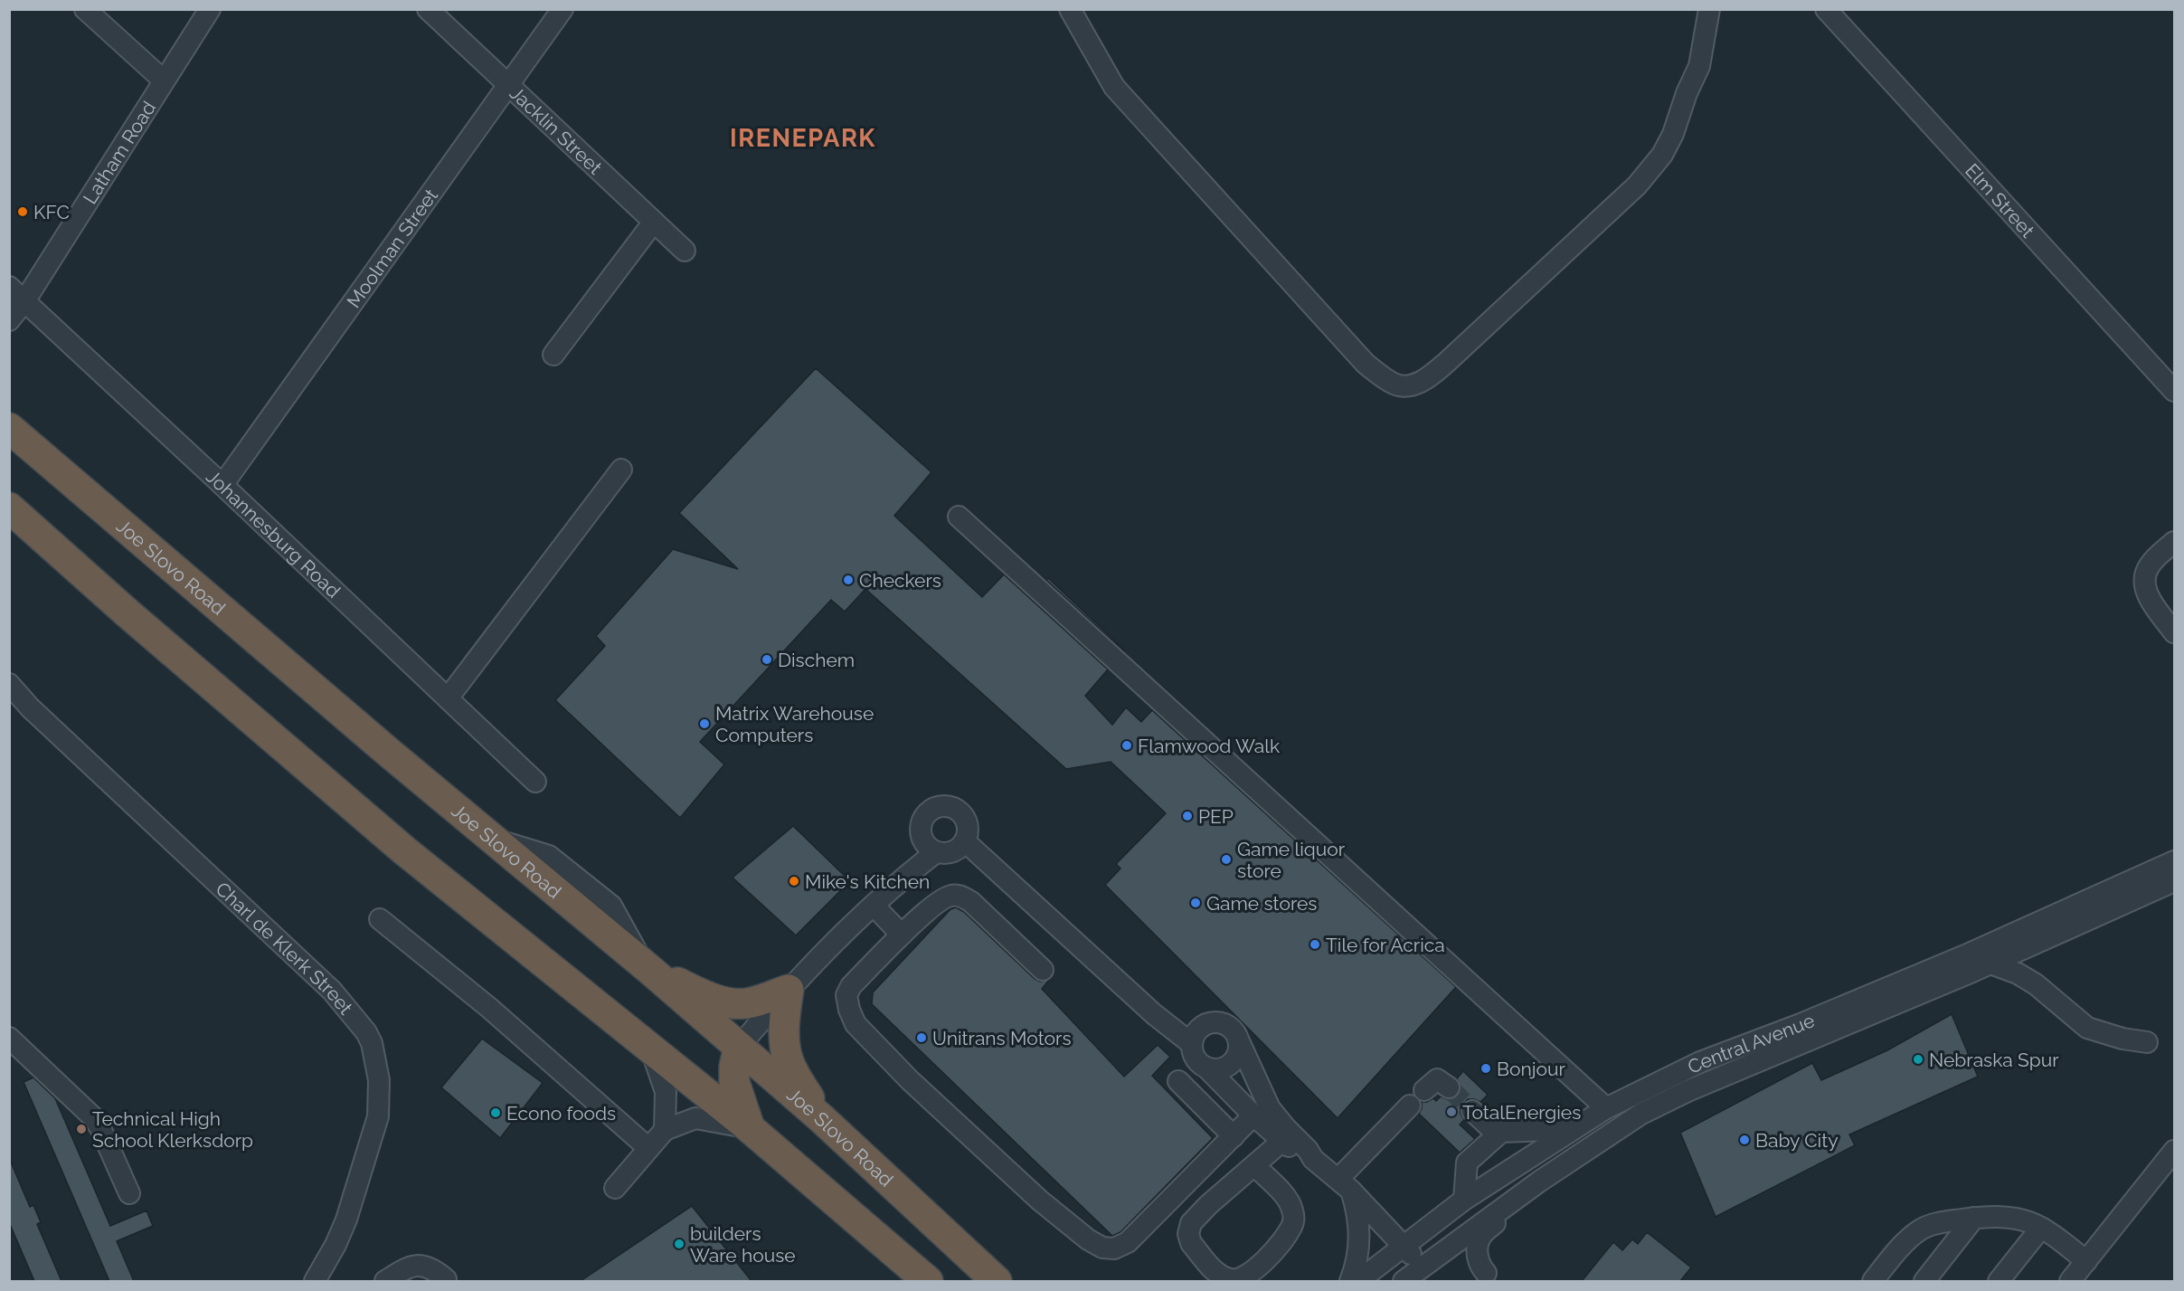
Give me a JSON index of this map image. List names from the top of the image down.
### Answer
{
  "streets": {
    "highway": ["Joe Slovo Road"],
    "street": [
      "Jacklin Street",
      "Latham Road",
      "Elm Street",
      "Moolman Street",
      "Johannesburg Road",
      "Charl de Klerk Street",
      "Central Avenue"
    ]
  },
  "crossings": [
    ["Jacklin Street", "Moolman Street"],
    ["Latham Road", "Johannesburg Road"],
    ["Moolman Street", "Johannesburg Road"]
  ],
  "districts": ["IRENEPARK"],
  "places": [
    "KFC",
    "Checkers",
    "Dischem",
    "Matrix Warehouse Computers",
    "Flamwood Walk",
    "PEP",
    "Game liquor store",
    "Mike's Kitchen",
    "Game stores",
    "Tile for Acrica",
    "Unitrans Motors",
    "Nebraska Spur",
    "Bonjour",
    "TotalEnergies",
    "Econo foods",
    "Technical High School Klerksdorp",
    "Baby City",
    "builders Ware house"
  ]
}
